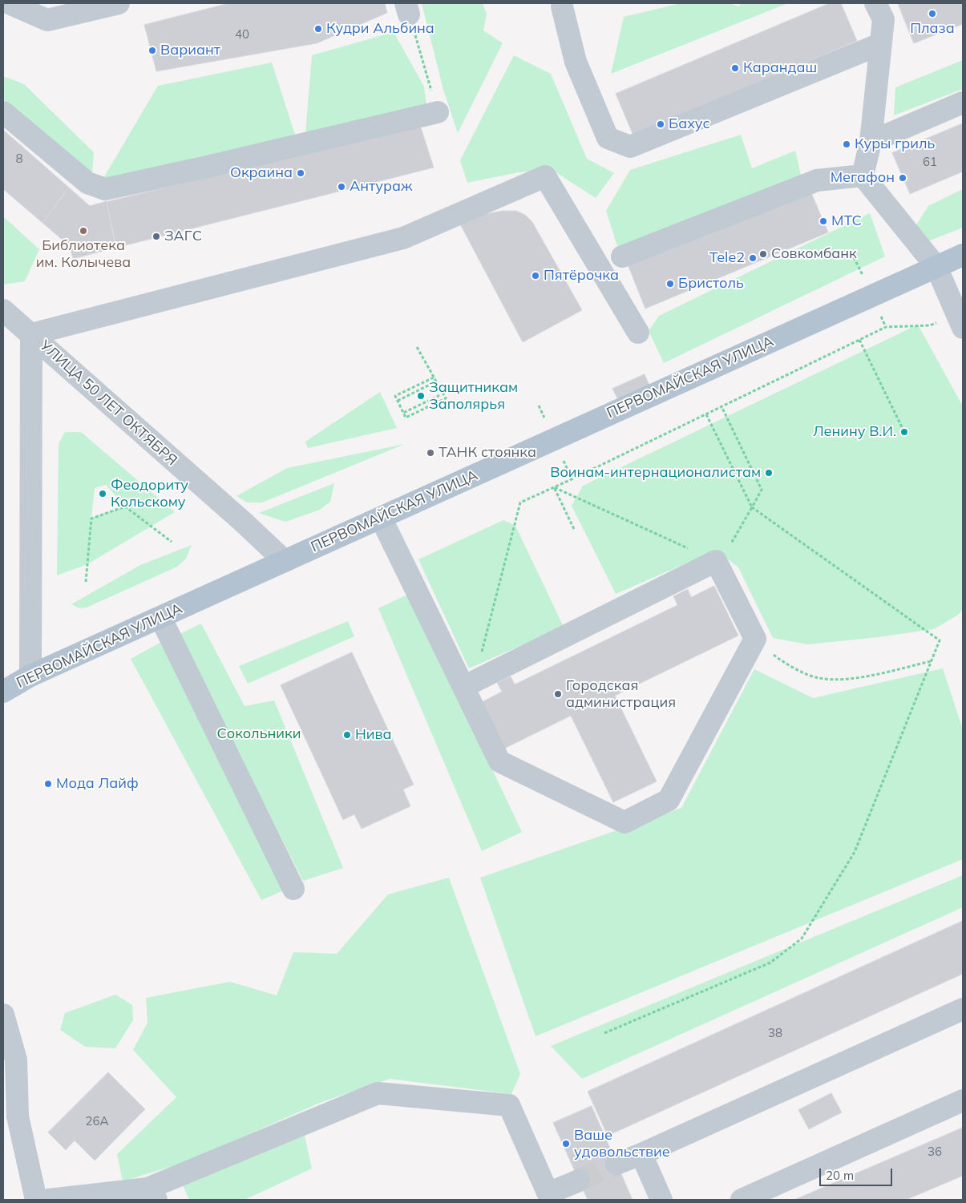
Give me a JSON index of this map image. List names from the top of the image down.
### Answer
{
  "streets": {
    "main road": ["ПЕРВОМАЙСКАЯ УЛИЦА"],
    "street": ["УЛИЦА 50 ЛЕТ ОКТЯБРЯ"]
  },
  "crossings": [
    ["ПЕРВОМАЙСКАЯ УЛИЦА", "УЛИЦА 50 ЛЕТ ОКТЯБРЯ"]
  ],
  "parks": ["Сокольники"],
  "places": [
    "Плаза",
    "Кудри Альбина",
    "Вариант",
    "Карандаш",
    "Бахус",
    "Куры гриль",
    "Окраина",
    "Мегафон",
    "Антураж",
    "МТС",
    "Библиотека им. Колычева",
    "ЗАГС",
    "Совкомбанк",
    "Tele2",
    "Пятёрочка",
    "Бристоль",
    "Защитникам Заполярья",
    "Ленину В.И.",
    "ТАНК стоянка",
    "Воинам-интернационалистам",
    "Феодориту Кольскому",
    "Городская администрация",
    "Нива",
    "Мода Лайф",
    "Ваше удовольствие"
  ],
  "house_numbers": [
    "40",
    "8",
    "61",
    "38",
    "26А",
    "36"
  ],
  "scale_bar": "20 m"
}
